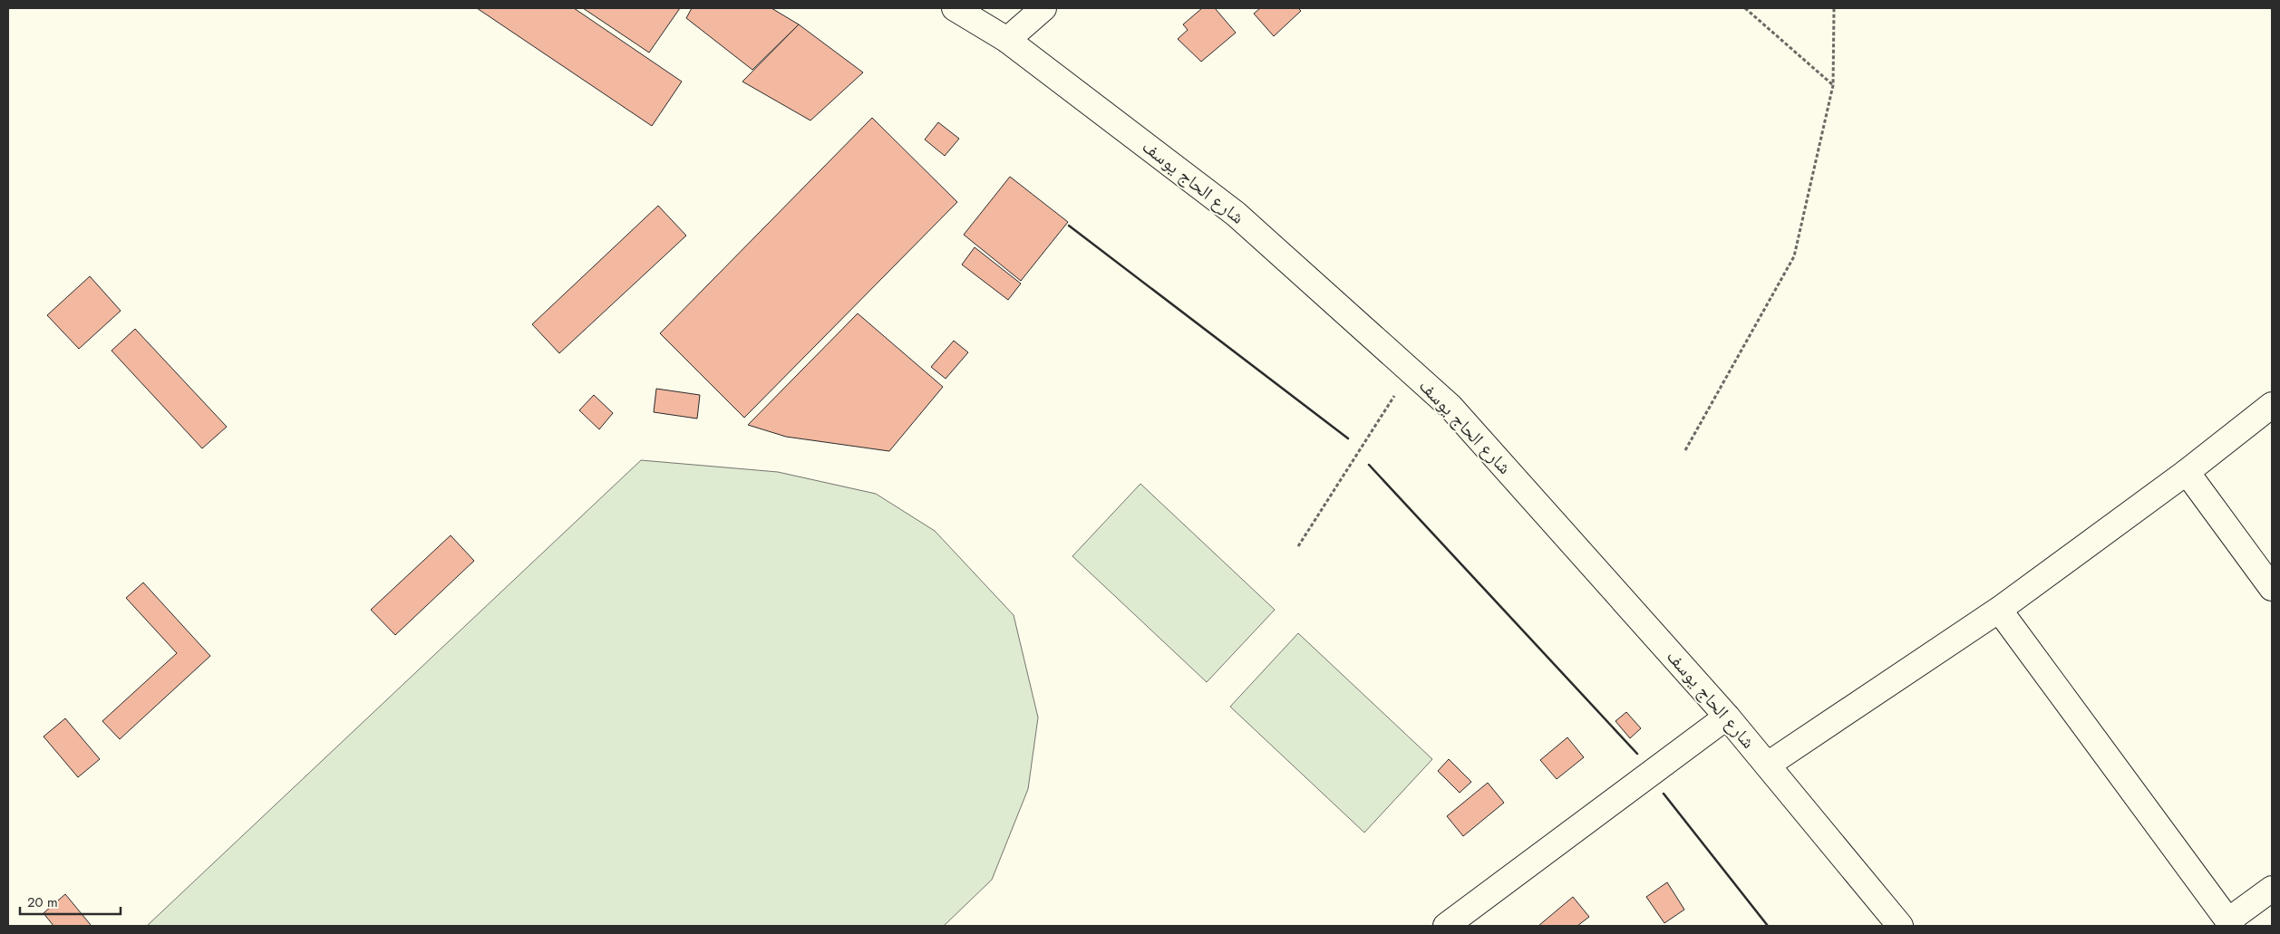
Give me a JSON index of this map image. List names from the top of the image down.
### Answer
{
  "streets": {
    "street": ["شارع الحاج يوسف"]
  },
  "scale_bar": "20 m"
}
